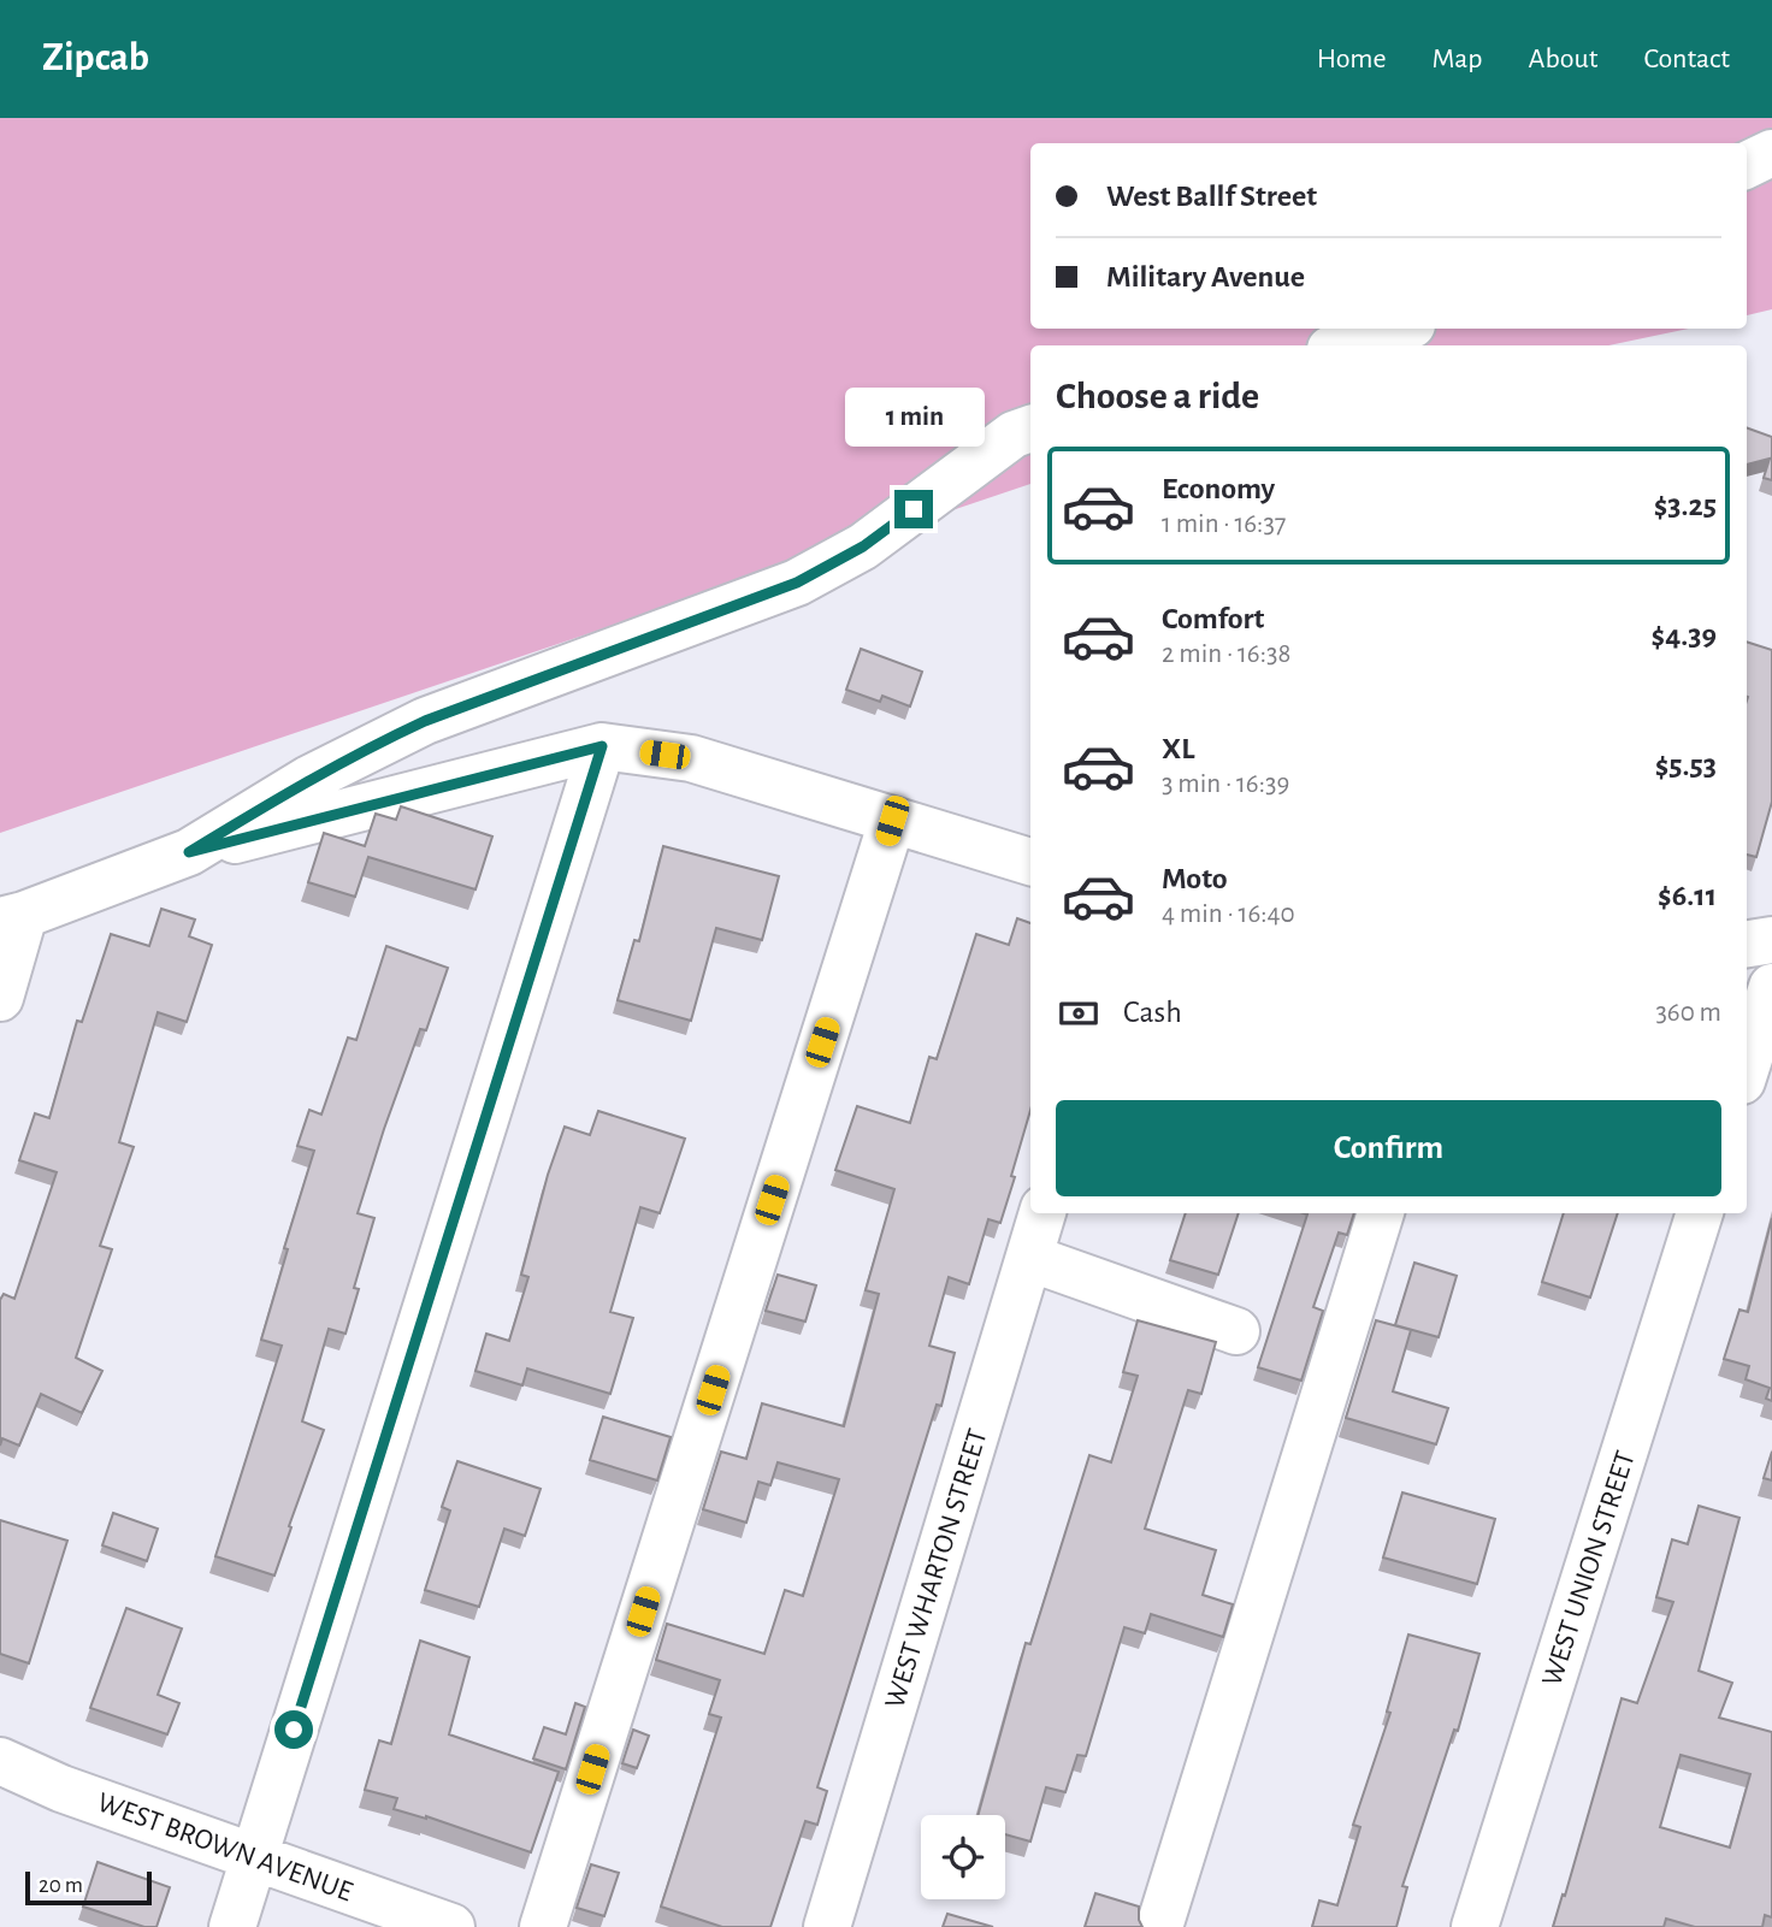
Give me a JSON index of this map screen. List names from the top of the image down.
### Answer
{
  "streets": {
    "street": ["WEST WHARTON STREET", "WEST UNION STREET", "WEST BROWN AVENUE"]
  },
  "scale_bar": "20 m",
  "page": {
    "header": "Zipcab",
    "nav": [
      "Home",
      "Map",
      "About",
      "Contact"
    ],
    "banner": ["West Ballf Street", "Military Avenue"],
    "heading": "Choose a ride",
    "bubble": "1 min",
    "list": [
      {
        "name": "Economy",
        "note": "1 min · 16:37",
        "value": "$3.25"
      },
      {
        "name": "Comfort",
        "note": "2 min · 16:38",
        "value": "$4.39"
      },
      {
        "name": "XL",
        "note": "3 min · 16:39",
        "value": "$5.53"
      },
      {
        "name": "Moto",
        "note": "4 min · 16:40",
        "value": "$6.11"
      }
    ],
    "pay": ["Cash", "360 m"],
    "buttons": "Confirm",
    "scale": "20 m"
  }
}
